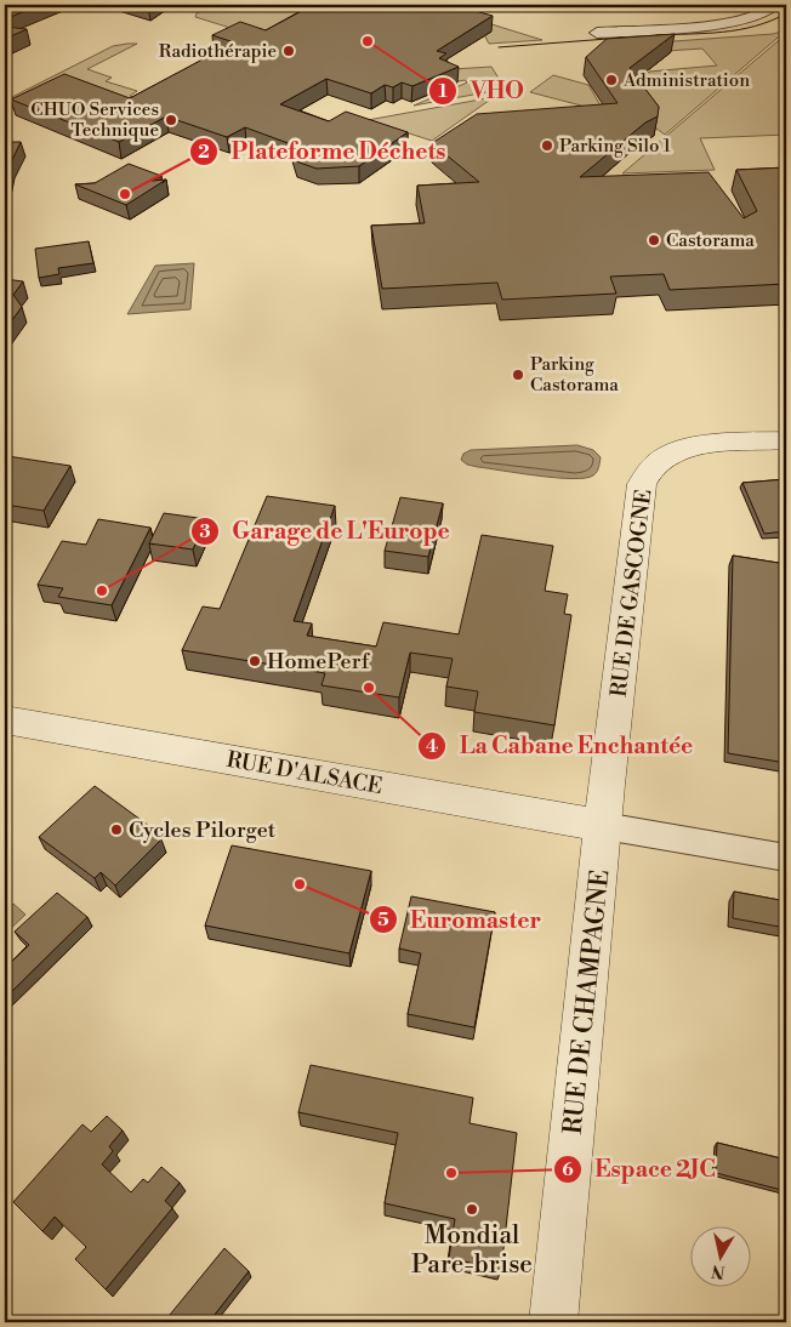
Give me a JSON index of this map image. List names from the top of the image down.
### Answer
{
  "streets": {
    "street": ["RUE DE GASCOGNE", "RUE D'ALSACE", "RUE DE CHAMPAGNE"]
  },
  "crossings": [
    ["RUE DE GASCOGNE", "RUE D'ALSACE"],
    ["RUE DE GASCOGNE", "RUE DE CHAMPAGNE"],
    ["RUE D'ALSACE", "RUE DE CHAMPAGNE"]
  ],
  "places": [
    "VHO",
    "Radiothérapie",
    "Administration",
    "CHUO Services Technique",
    "Parking Silo 1",
    "Plateforme Déchets",
    "Castorama",
    "Parking Castorama",
    "Garage de L'Europe",
    "HomePerf",
    "La Cabane Enchantée",
    "Cycles Pilorget",
    "Euromaster",
    "Espace 2JC",
    "Mondial Pare-brise"
  ],
  "north": "bottom"
}
